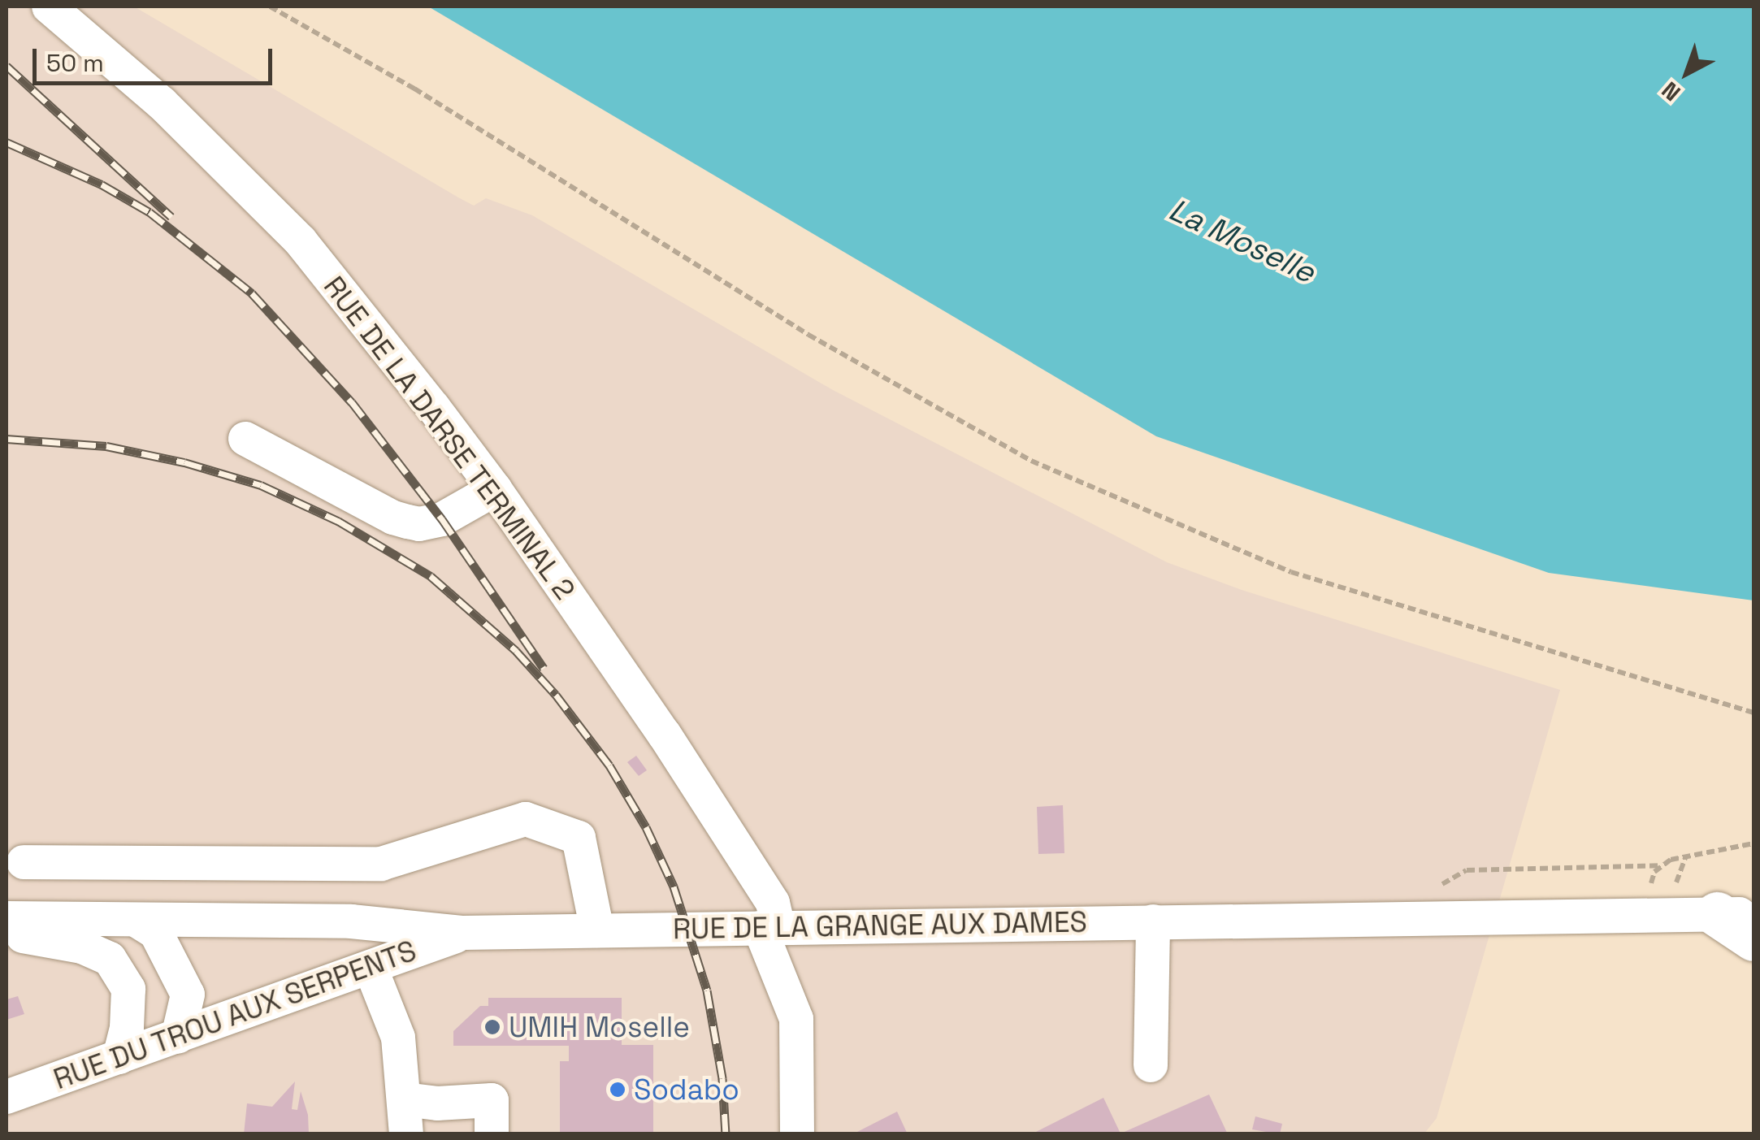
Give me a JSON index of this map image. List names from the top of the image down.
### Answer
{
  "streets": {
    "street": ["RUE DE LA DARSE TERMINAL 2", "RUE DE LA GRANGE AUX DAMES", "RUE DU TROU AUX SERPENTS"]
  },
  "crossings": [
    ["RUE DE LA DARSE TERMINAL 2", "RUE DE LA GRANGE AUX DAMES"],
    ["RUE DE LA GRANGE AUX DAMES", "RUE DU TROU AUX SERPENTS"]
  ],
  "water": ["La Moselle"],
  "places": ["UMIH Moselle", "Sodabo"],
  "scale_bar": "50 m",
  "north": "bottom left"
}
